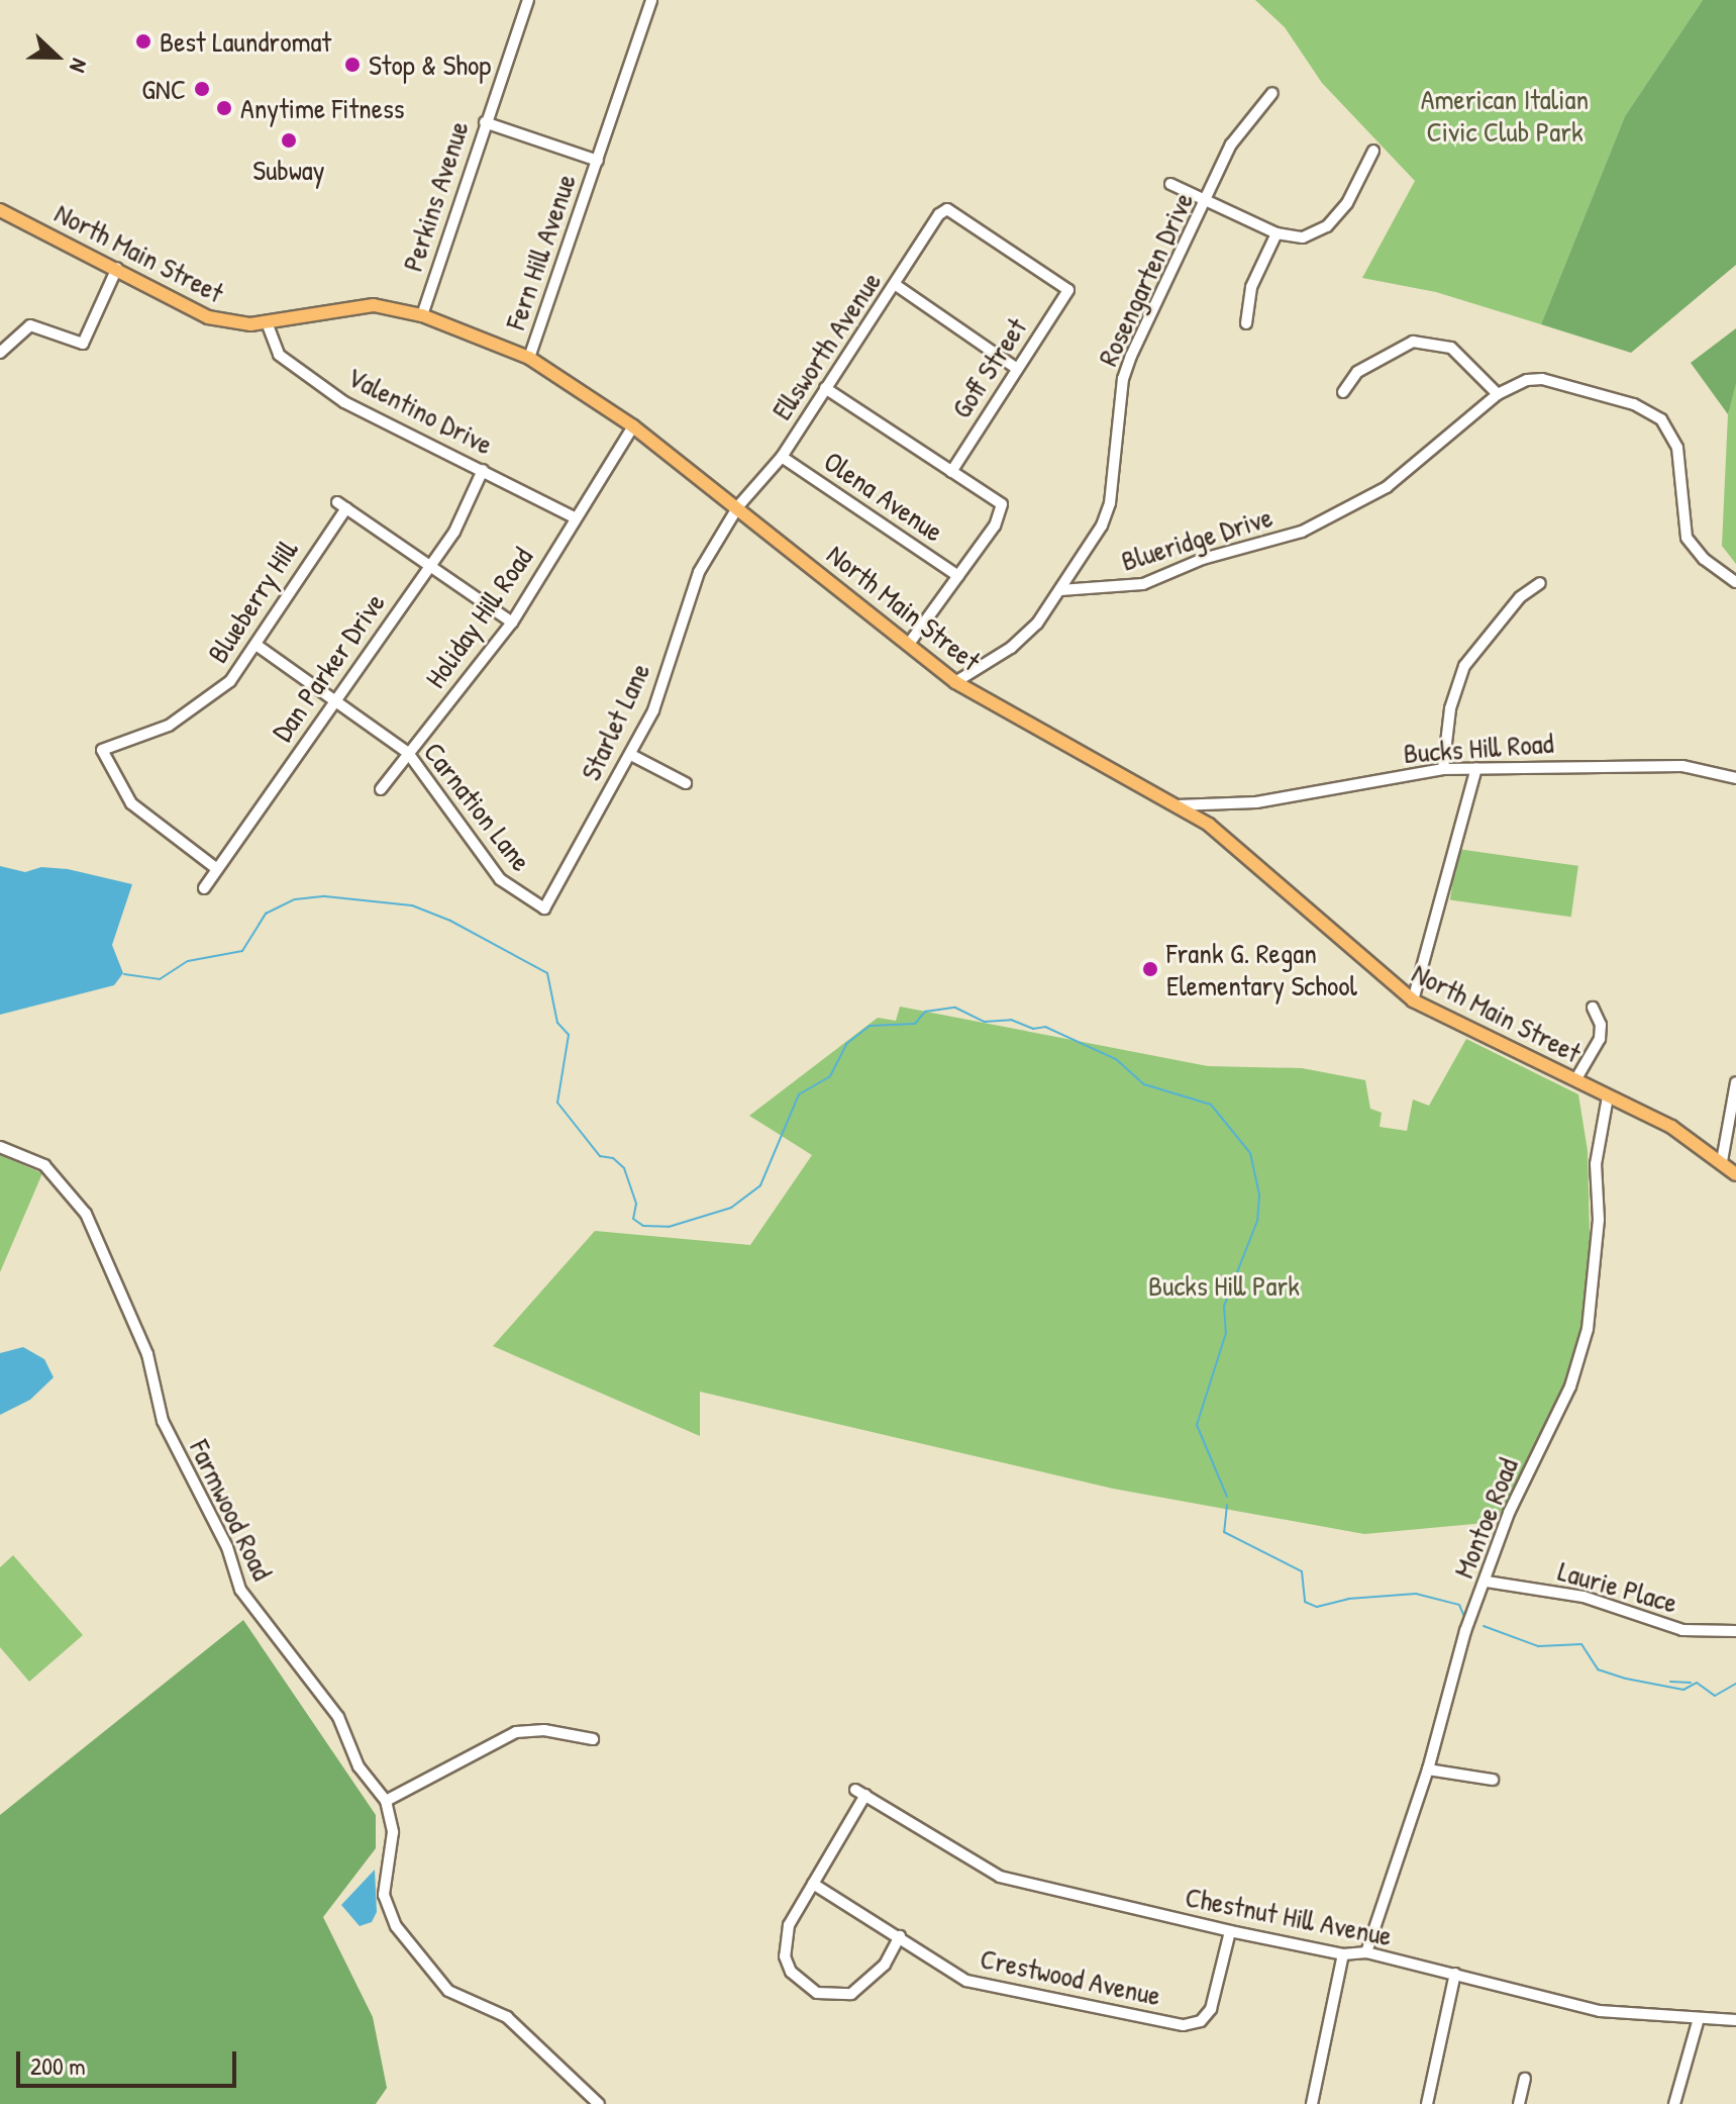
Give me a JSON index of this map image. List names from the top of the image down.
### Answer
{
  "streets": {
    "main road": ["North Main Street"],
    "street": [
      "Perkins Avenue",
      "Fern Hill Avenue",
      "Rosengarten Drive",
      "Ellsworth Avenue",
      "Goff Street",
      "Valentino Drive",
      "Olena Avenue",
      "Blueridge Drive",
      "Blueberry Hill",
      "Holiday Hill Road",
      "Dan Parker Drive",
      "Starlet Lane",
      "Bucks Hill Road",
      "Carnation Lane",
      "Farmwood Road",
      "Montoe Road",
      "Laurie Place",
      "Chestnut Hill Avenue",
      "Crestwood Avenue"
    ]
  },
  "crossings": [
    ["Perkins Avenue", "North Main Street"],
    ["Fern Hill Avenue", "North Main Street"],
    ["North Main Street", "Rosengarten Drive"],
    ["North Main Street", "Ellsworth Avenue"],
    ["North Main Street", "Valentino Drive"],
    ["North Main Street", "Holiday Hill Road"],
    ["North Main Street", "Starlet Lane"],
    ["North Main Street", "Bucks Hill Road"],
    ["North Main Street", "Montoe Road"],
    ["Rosengarten Drive", "Blueridge Drive"],
    ["Ellsworth Avenue", "Goff Street"],
    ["Ellsworth Avenue", "Olena Avenue"],
    ["Ellsworth Avenue", "Starlet Lane"],
    ["Valentino Drive", "Holiday Hill Road"],
    ["Valentino Drive", "Dan Parker Drive"],
    ["Blueberry Hill", "Dan Parker Drive"],
    ["Blueberry Hill", "Carnation Lane"],
    ["Holiday Hill Road", "Carnation Lane"],
    ["Dan Parker Drive", "Carnation Lane"],
    ["Starlet Lane", "Carnation Lane"],
    ["Montoe Road", "Laurie Place"],
    ["Montoe Road", "Chestnut Hill Avenue"],
    ["Chestnut Hill Avenue", "Crestwood Avenue"]
  ],
  "parks": ["American Italian Civic Club Park", "Bucks Hill Park"],
  "places": [
    "Best Laundromat",
    "Stop & Shop",
    "GNC",
    "Anytime Fitness",
    "Subway",
    "Frank G. Regan Elementary School"
  ],
  "scale_bar": "200 m",
  "north": "right"
}
